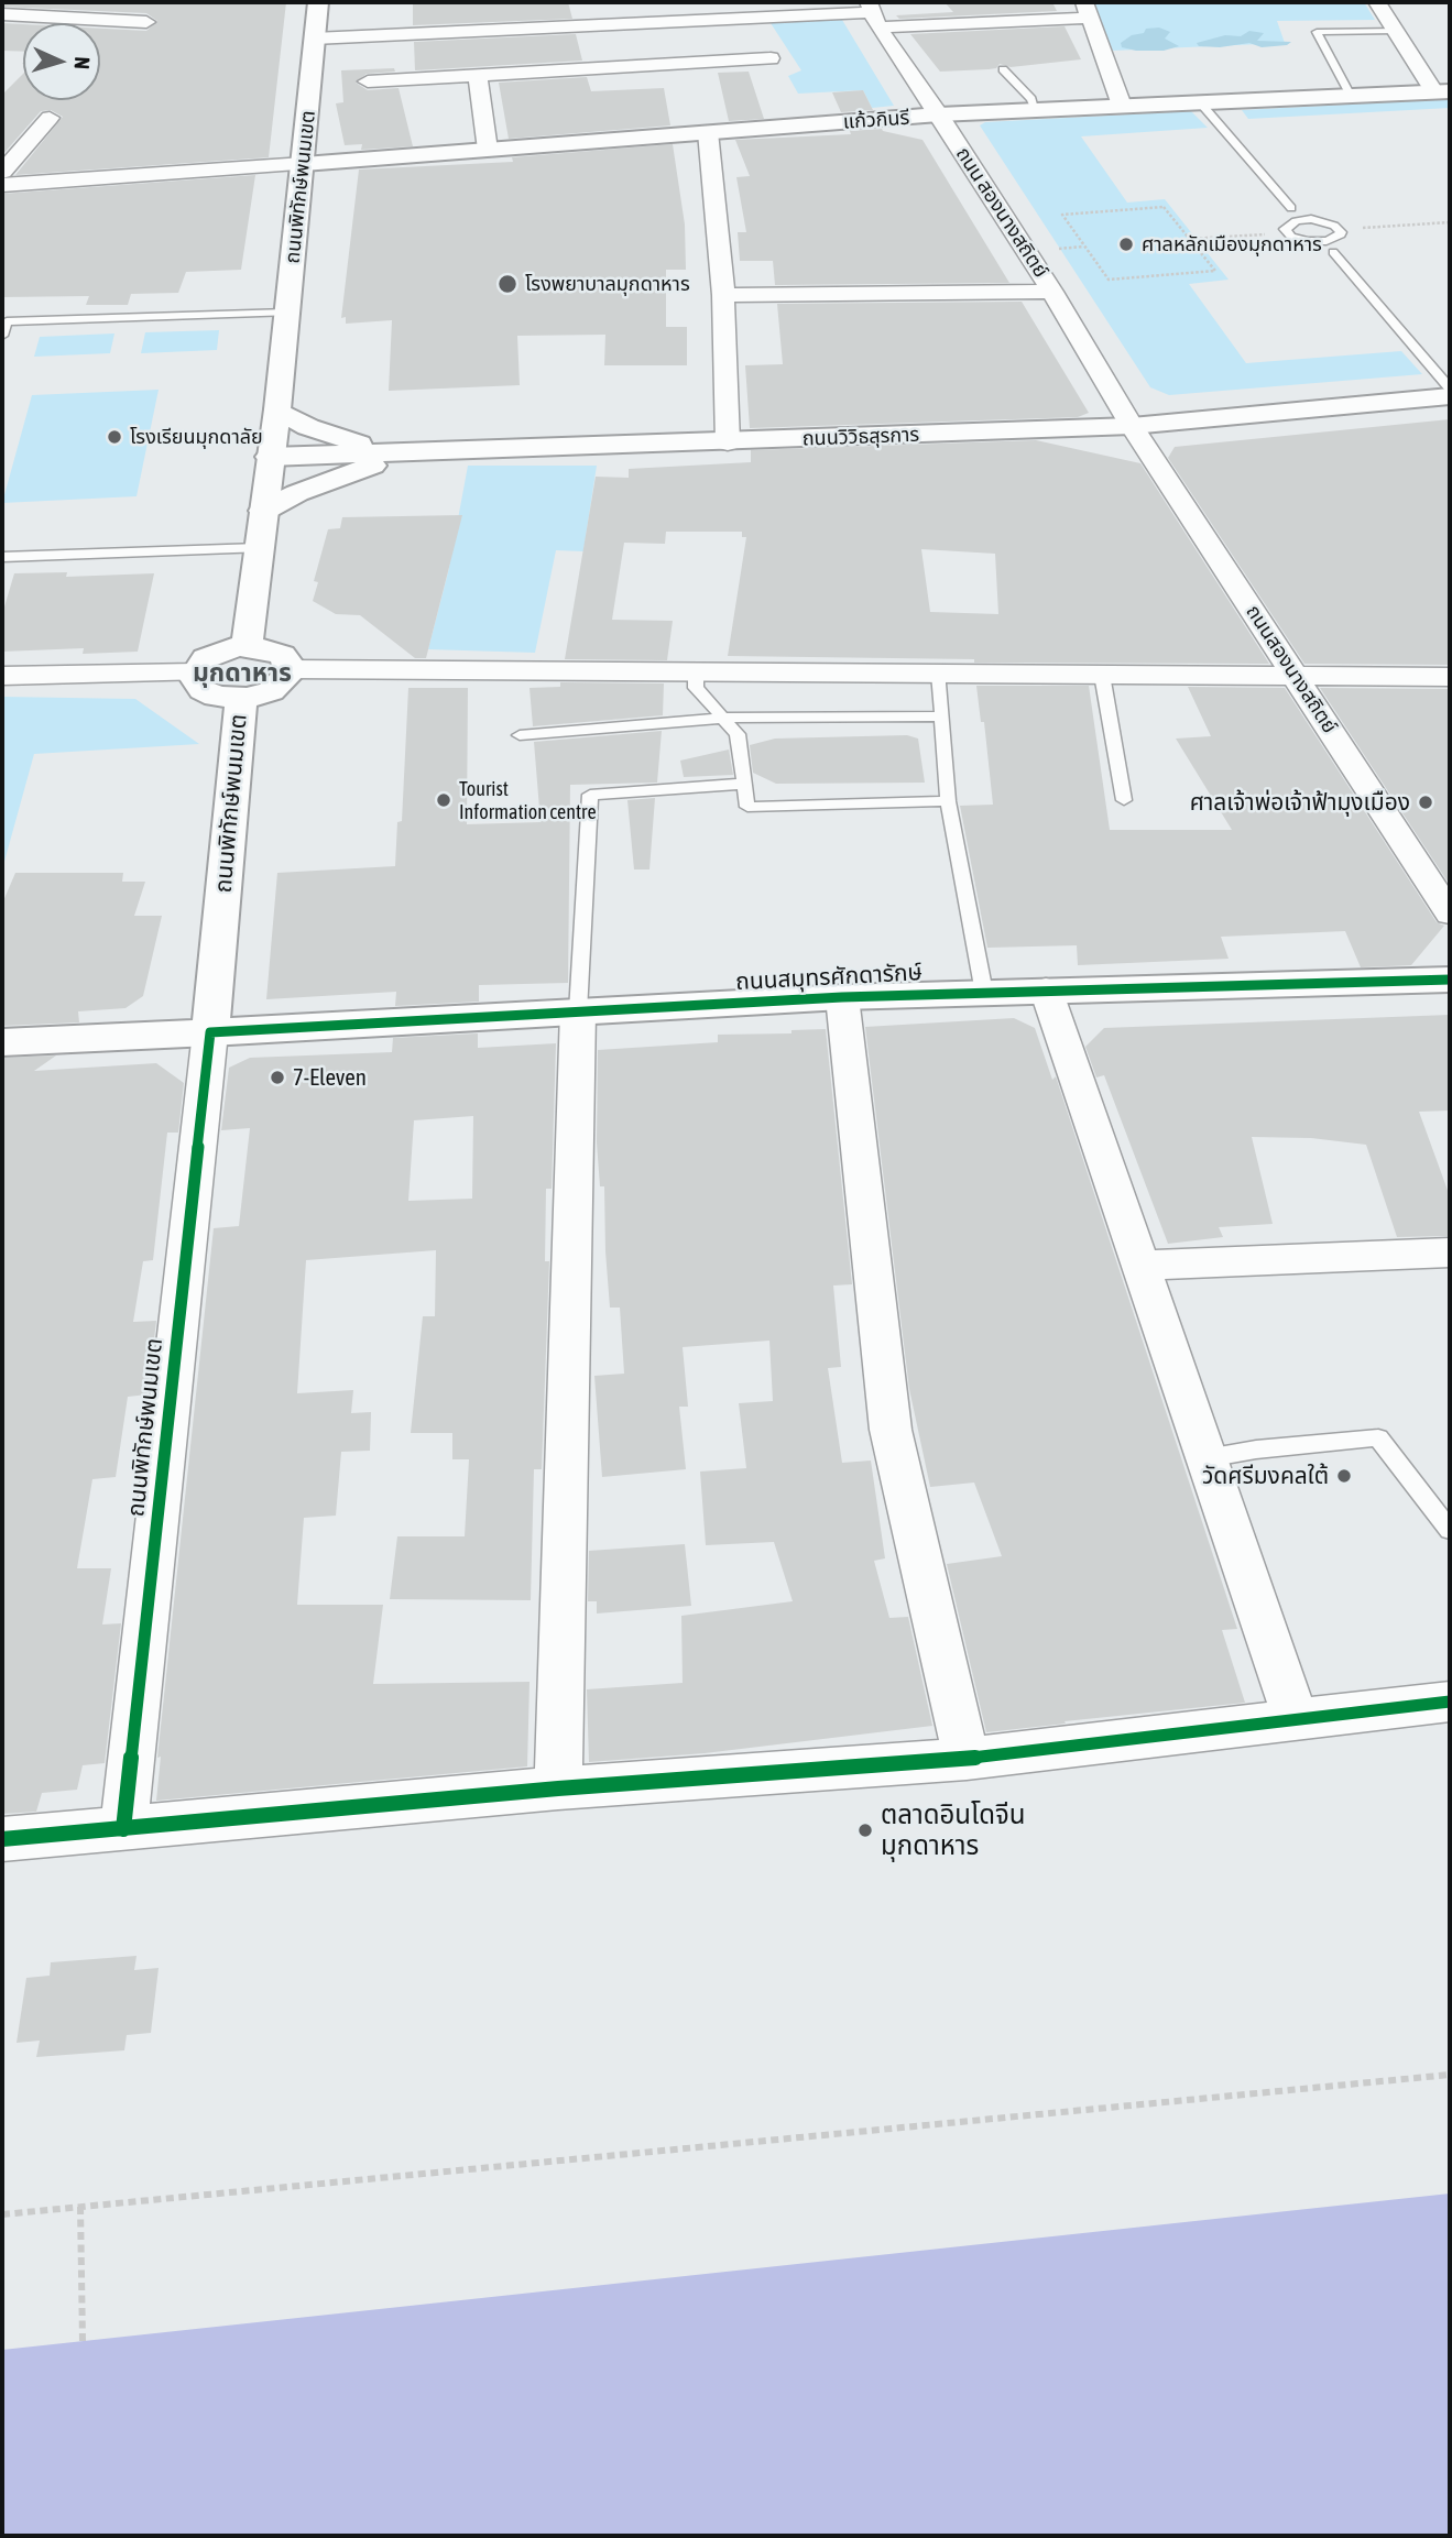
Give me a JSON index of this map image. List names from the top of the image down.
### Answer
{
  "streets": {
    "main road": [
      "แก้วกินรี",
      "ถนนพิทักษ์พนมเขต",
      "ถนนวิวิธสุรการ",
      "ถนนสมุทรศักดารักษ์"
    ],
    "street": ["ถนน สองนางสถิตย์", "ถนนสองนางสถิตย์"]
  },
  "crossings": [
    ["แก้วกินรี", "ถนนพิทักษ์พนมเขต"],
    ["แก้วกินรี", "ถนน สองนางสถิตย์"],
    ["ถนนพิทักษ์พนมเขต", "ถนนวิวิธสุรการ"],
    ["ถนนพิทักษ์พนมเขต", "ถนนสมุทรศักดารักษ์"],
    ["ถนน สองนางสถิตย์", "ถนนวิวิธสุรการ"],
    ["ถนน สองนางสถิตย์", "ถนนสองนางสถิตย์"],
    ["ถนนวิวิธสุรการ", "ถนนสองนางสถิตย์"]
  ],
  "districts": ["มุกดาหาร"],
  "places": [
    "ศาลหลักเมืองมุกดาหาร",
    "โรงพยาบาลมุกดาหาร",
    "โรงเรียนมุกดาลัย",
    "Tourist Information centre",
    "ศาลเจ้าพ่อเจ้าฟ้ามุงเมือง",
    "7-Eleven",
    "วัดศรีมงคลใต้",
    "ตลาดอินโดจีน มุกดาหาร"
  ],
  "north": "right"
}
